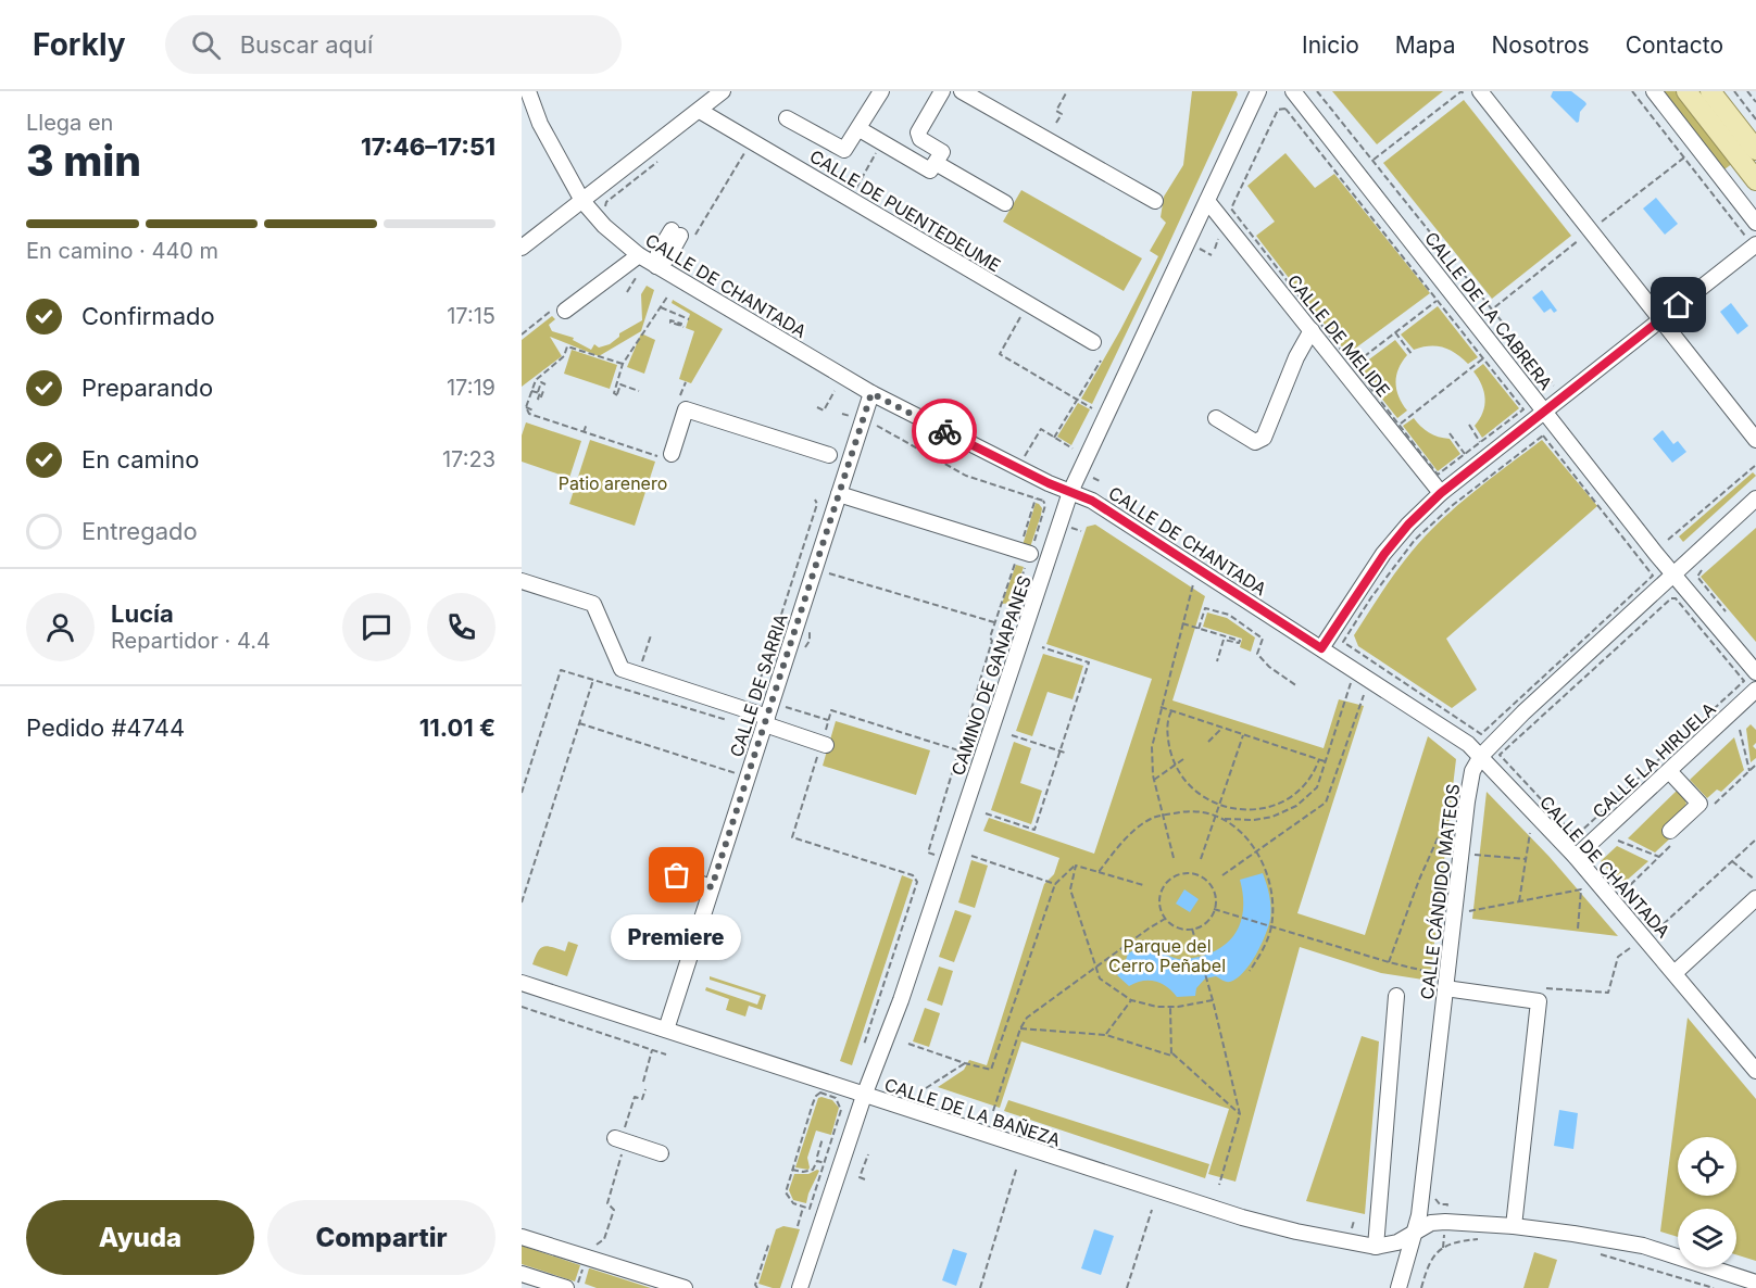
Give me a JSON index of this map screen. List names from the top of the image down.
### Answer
{
  "streets": {
    "street": [
      "CALLE DE PUENTEDEUME",
      "CALLE DE CHANTADA",
      "CALLE DE LA CABRERA",
      "CALLE DE MELIDE",
      "CAMINO DE GANAPANES",
      "CALLE DE SARRIA",
      "CALLE LA HIRUELA",
      "CALLE CÁNDIDO MATEOS",
      "CALLE DE LA BAÑEZA"
    ]
  },
  "crossings": [
    ["CALLE DE CHANTADA", "CAMINO DE GANAPANES"],
    ["CALLE DE CHANTADA", "CALLE DE SARRIA"],
    ["CALLE DE CHANTADA", "CALLE LA HIRUELA"],
    ["CALLE DE CHANTADA", "CALLE CÁNDIDO MATEOS"],
    ["CALLE DE LA CABRERA", "CALLE CÁNDIDO MATEOS"],
    ["CALLE DE MELIDE", "CAMINO DE GANAPANES"],
    ["CAMINO DE GANAPANES", "CALLE DE LA BAÑEZA"],
    ["CALLE DE SARRIA", "CALLE DE LA BAÑEZA"],
    ["CALLE CÁNDIDO MATEOS", "CALLE DE LA BAÑEZA"]
  ],
  "parks": ["Patio arenero", "Parque del Cerro Peñabel"],
  "places": ["Premiere"],
  "page": {
    "header": "Forkly",
    "search": "Buscar aquí",
    "nav": [
      "Inicio",
      "Mapa",
      "Nosotros",
      "Contacto"
    ],
    "heading": ["3 min", "Llega en", "17:46–17:51"],
    "panel": [
      "Lucía",
      "Repartidor · 4.4",
      "Pedido #4744",
      "11.01 €"
    ],
    "bar": "En camino · 440 m",
    "list": [
      ["Confirmado", "17:15"],
      ["Preparando", "17:19"],
      ["En camino", "17:23"],
      "Entregado"
    ],
    "bubble": "Premiere",
    "buttons": ["Ayuda", "Compartir"]
  }
}
